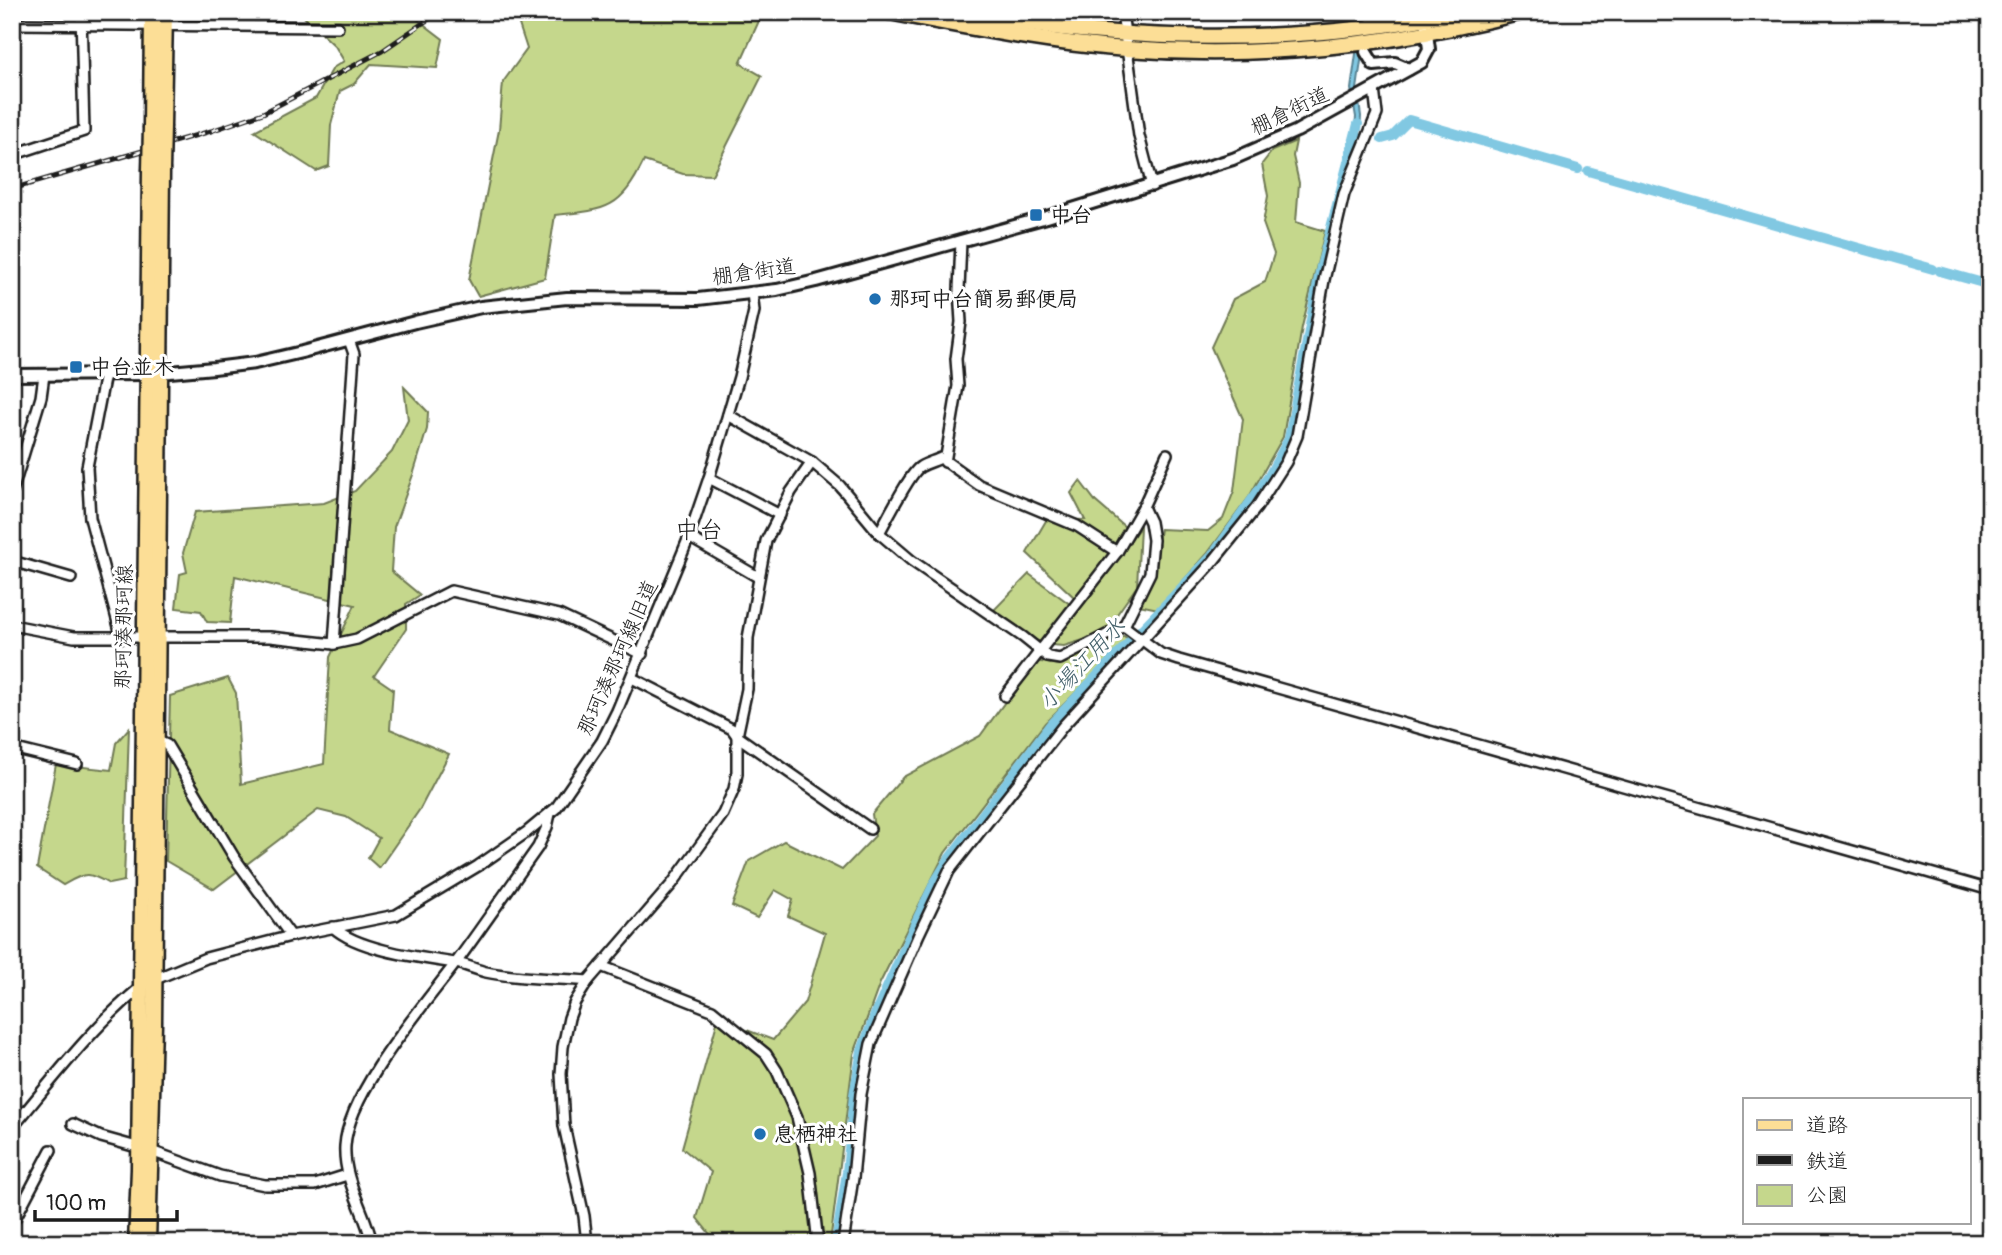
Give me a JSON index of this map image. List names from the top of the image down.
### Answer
{
  "streets": {
    "main road": ["那珂湊那珂線"],
    "street": ["棚倉街道", "那珂湊那珂線旧道"]
  },
  "crossings": [
    ["棚倉街道", "那珂湊那珂線"],
    ["棚倉街道", "那珂湊那珂線旧道"],
    ["那珂湊那珂線", "那珂湊那珂線旧道"]
  ],
  "districts": ["中台"],
  "water": ["小場江用水"],
  "places": {
    "transit": ["中台", "中台並木"],
    "other": ["那珂中台簡易郵便局", "息栖神社"]
  },
  "legend": ["道路", "鉄道", "公園"],
  "scale_bar": "100 m"
}
